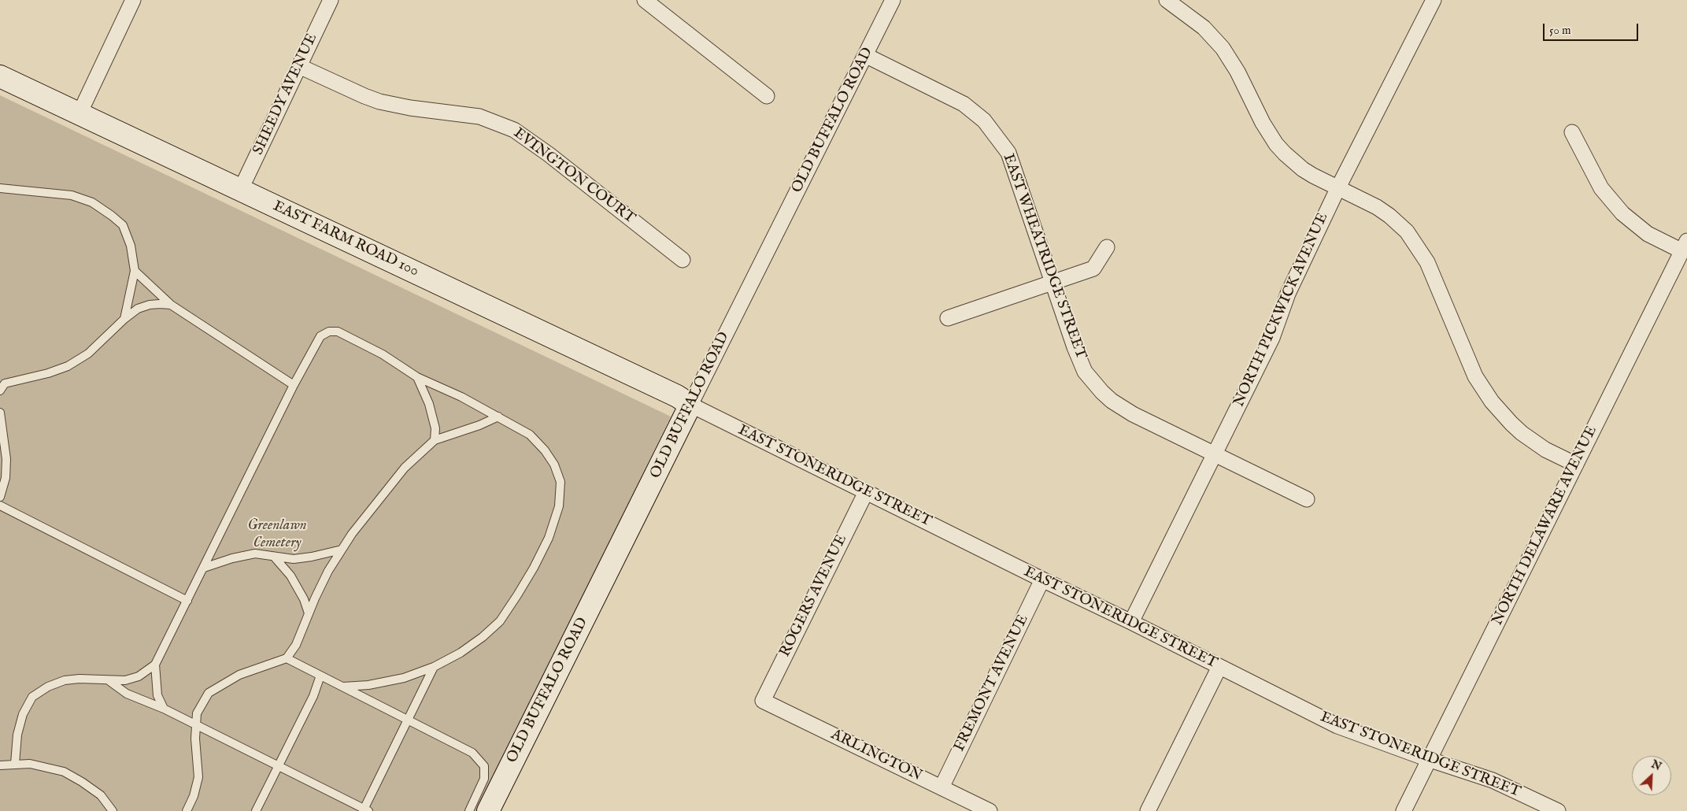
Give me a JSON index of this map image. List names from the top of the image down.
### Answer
{
  "streets": {
    "street": [
      "SHEEDY AVENUE",
      "OLD BUFFALO ROAD",
      "EVINGTON COURT",
      "EAST FARM ROAD 100",
      "EAST WHEATRIDGE STREET",
      "NORTH PICKWICK AVENUE",
      "EAST STONERIDGE STREET",
      "NORTH DELAWARE AVENUE",
      "ROGERS AVENUE",
      "FREMONT AVENUE",
      "ARLINGTON"
    ]
  },
  "crossings": [
    ["SHEEDY AVENUE", "EVINGTON COURT"],
    ["SHEEDY AVENUE", "EAST FARM ROAD 100"],
    ["OLD BUFFALO ROAD", "EAST FARM ROAD 100"],
    ["OLD BUFFALO ROAD", "EAST WHEATRIDGE STREET"],
    ["OLD BUFFALO ROAD", "EAST STONERIDGE STREET"],
    ["EAST FARM ROAD 100", "EAST STONERIDGE STREET"],
    ["EAST WHEATRIDGE STREET", "NORTH PICKWICK AVENUE"],
    ["NORTH PICKWICK AVENUE", "EAST STONERIDGE STREET"],
    ["EAST STONERIDGE STREET", "NORTH DELAWARE AVENUE"],
    ["EAST STONERIDGE STREET", "ROGERS AVENUE"],
    ["EAST STONERIDGE STREET", "FREMONT AVENUE"],
    ["ROGERS AVENUE", "ARLINGTON"],
    ["FREMONT AVENUE", "ARLINGTON"]
  ],
  "parks": ["Greenlawn Cemetery"],
  "scale_bar": "50 m",
  "north": "top right"
}
